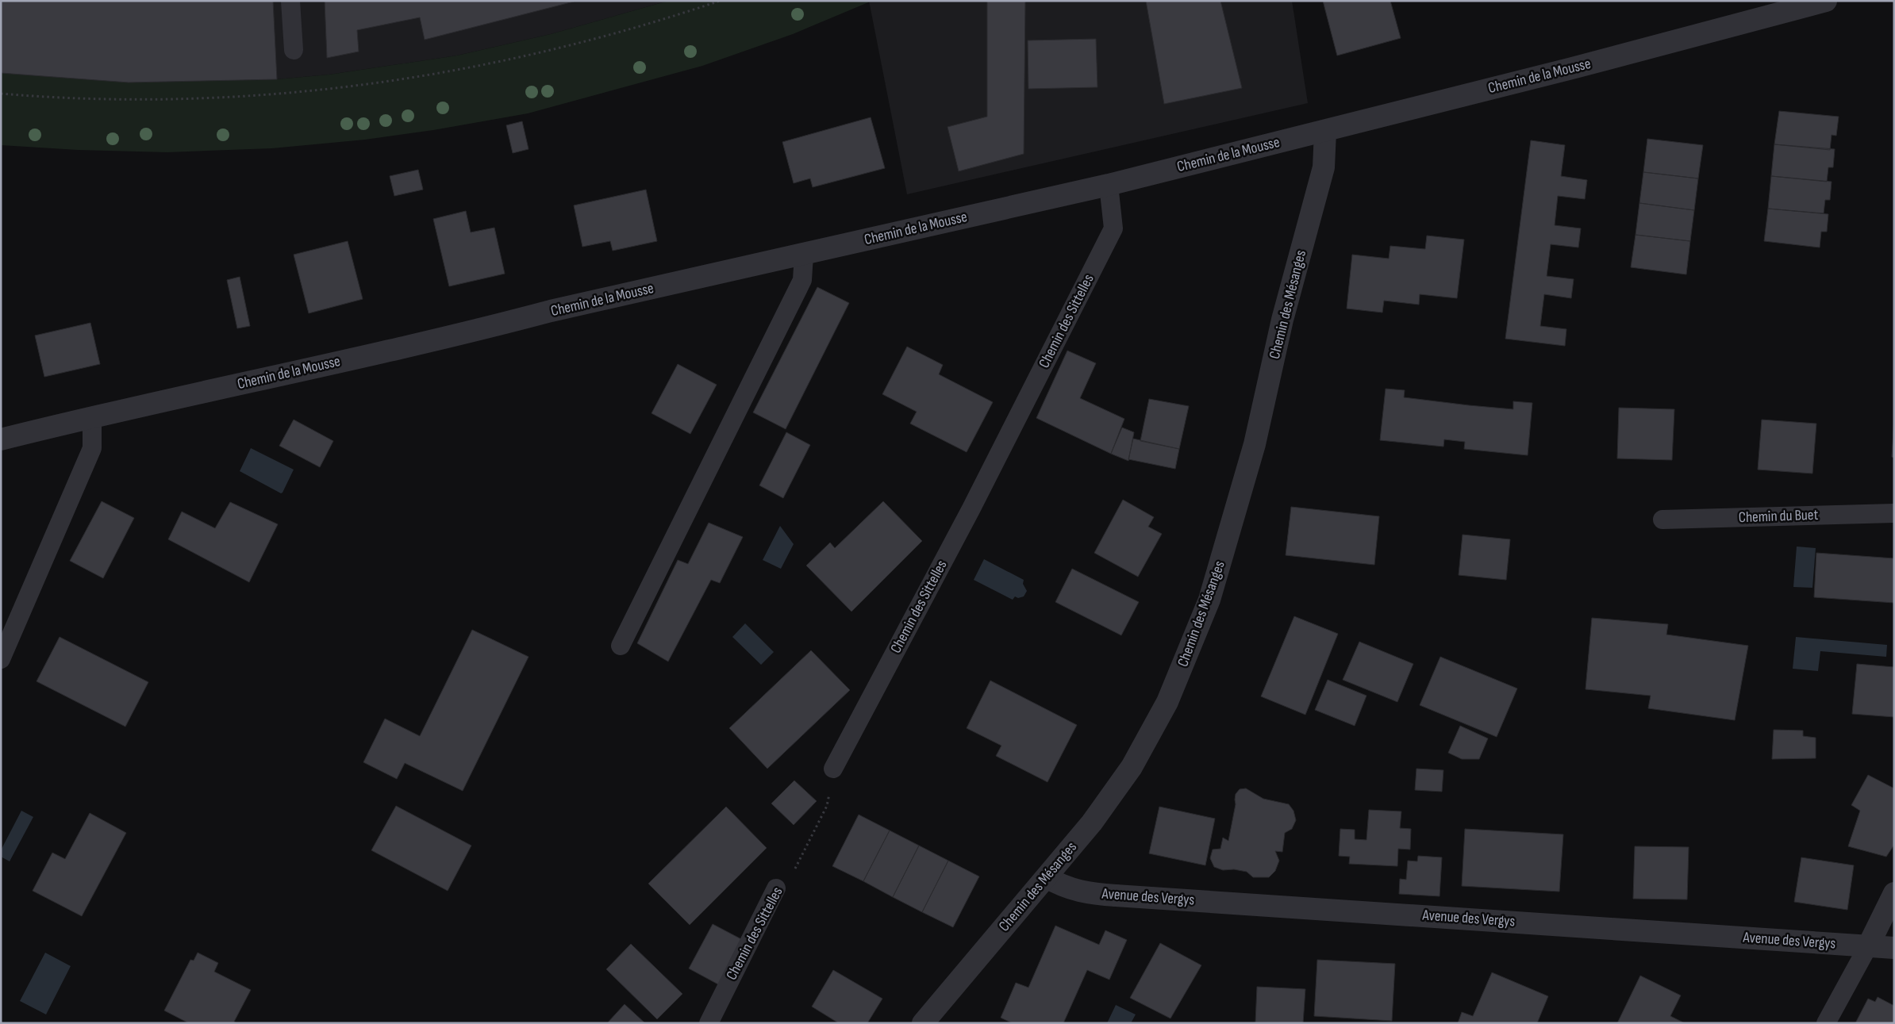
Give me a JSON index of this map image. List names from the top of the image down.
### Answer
{
  "streets": {
    "street": ["Chemin de la Mousse", "Chemin des Mésanges", "Avenue des Vergys"],
    "lane": ["Chemin des Sittelles", "Chemin du Buet"]
  },
  "crossings": [
    ["Chemin de la Mousse", "Chemin des Mésanges"],
    ["Chemin de la Mousse", "Chemin des Sittelles"],
    ["Chemin des Mésanges", "Avenue des Vergys"]
  ]
}
